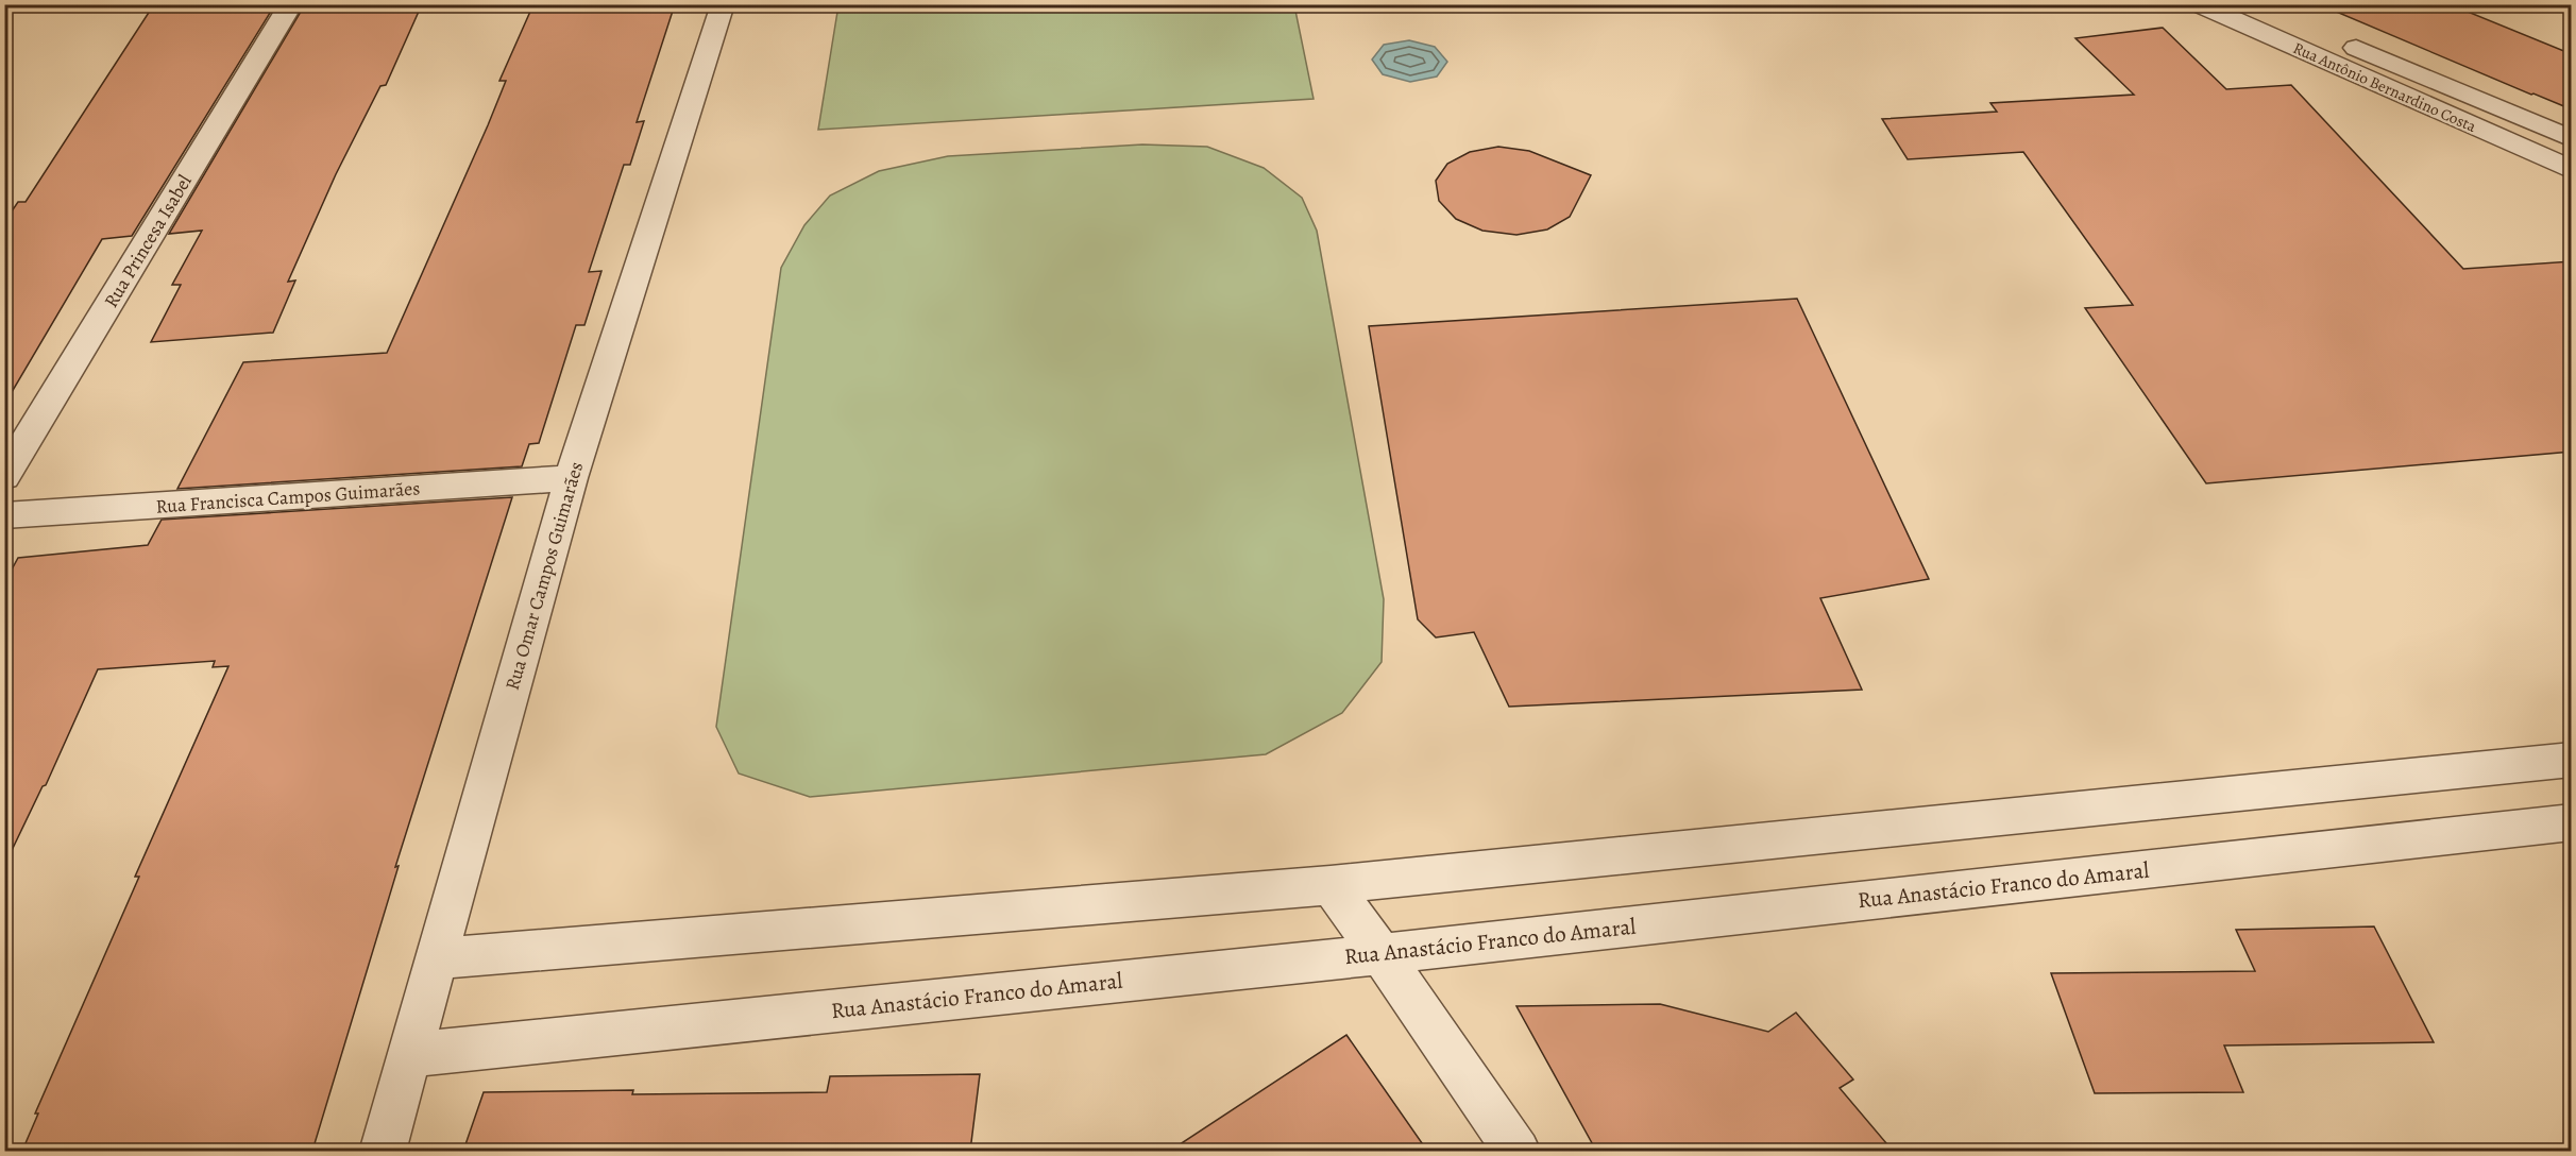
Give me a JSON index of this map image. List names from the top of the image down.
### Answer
{
  "streets": {
    "street": [
      "Rua Antônio Bernardino Costa",
      "Rua Princesa Isabel",
      "Rua Francisca Campos Guimarães",
      "Rua Omar Campos Guimarães",
      "Rua Anastácio Franco do Amaral"
    ]
  },
  "crossings": [
    ["Rua Francisca Campos Guimarães", "Rua Omar Campos Guimarães"],
    ["Rua Omar Campos Guimarães", "Rua Anastácio Franco do Amaral"]
  ]
}
